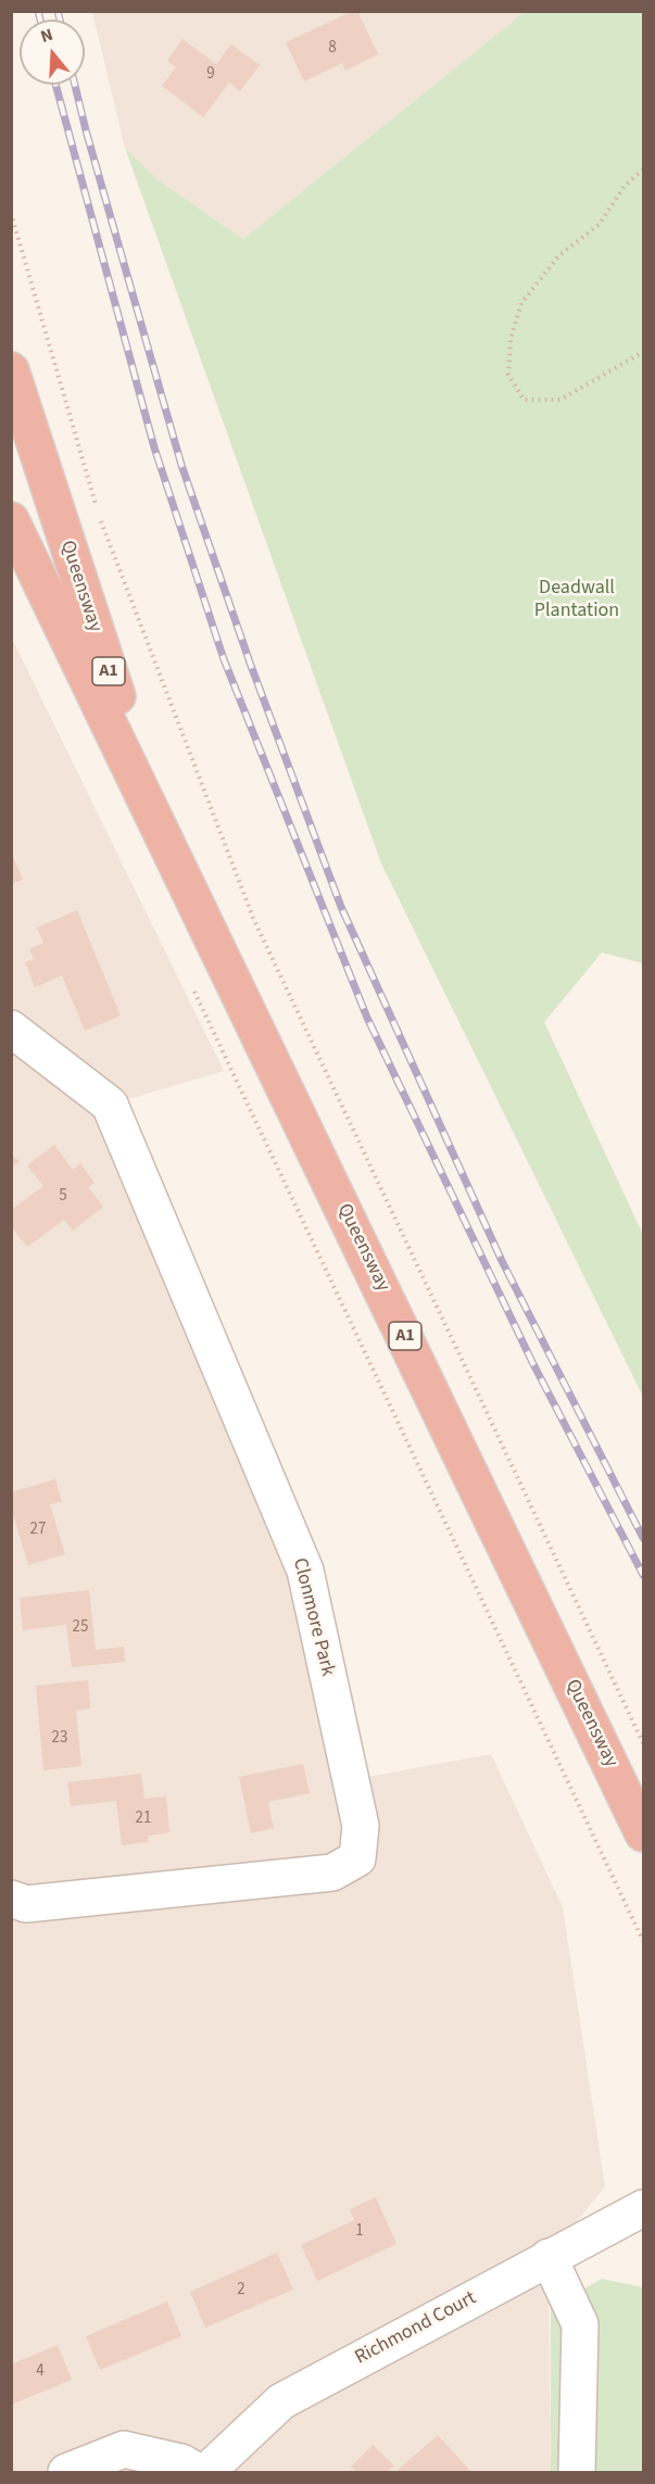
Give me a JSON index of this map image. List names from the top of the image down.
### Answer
{
  "streets": {
    "highway": ["Queensway", "A1"],
    "street": ["Clonmore Park", "Richmond Court"]
  },
  "parks": ["Deadwall Plantation"],
  "house_numbers": [
    "8",
    "9",
    "5",
    "27",
    "25",
    "23",
    "21",
    "1",
    "2",
    "4"
  ],
  "north": "top"
}
